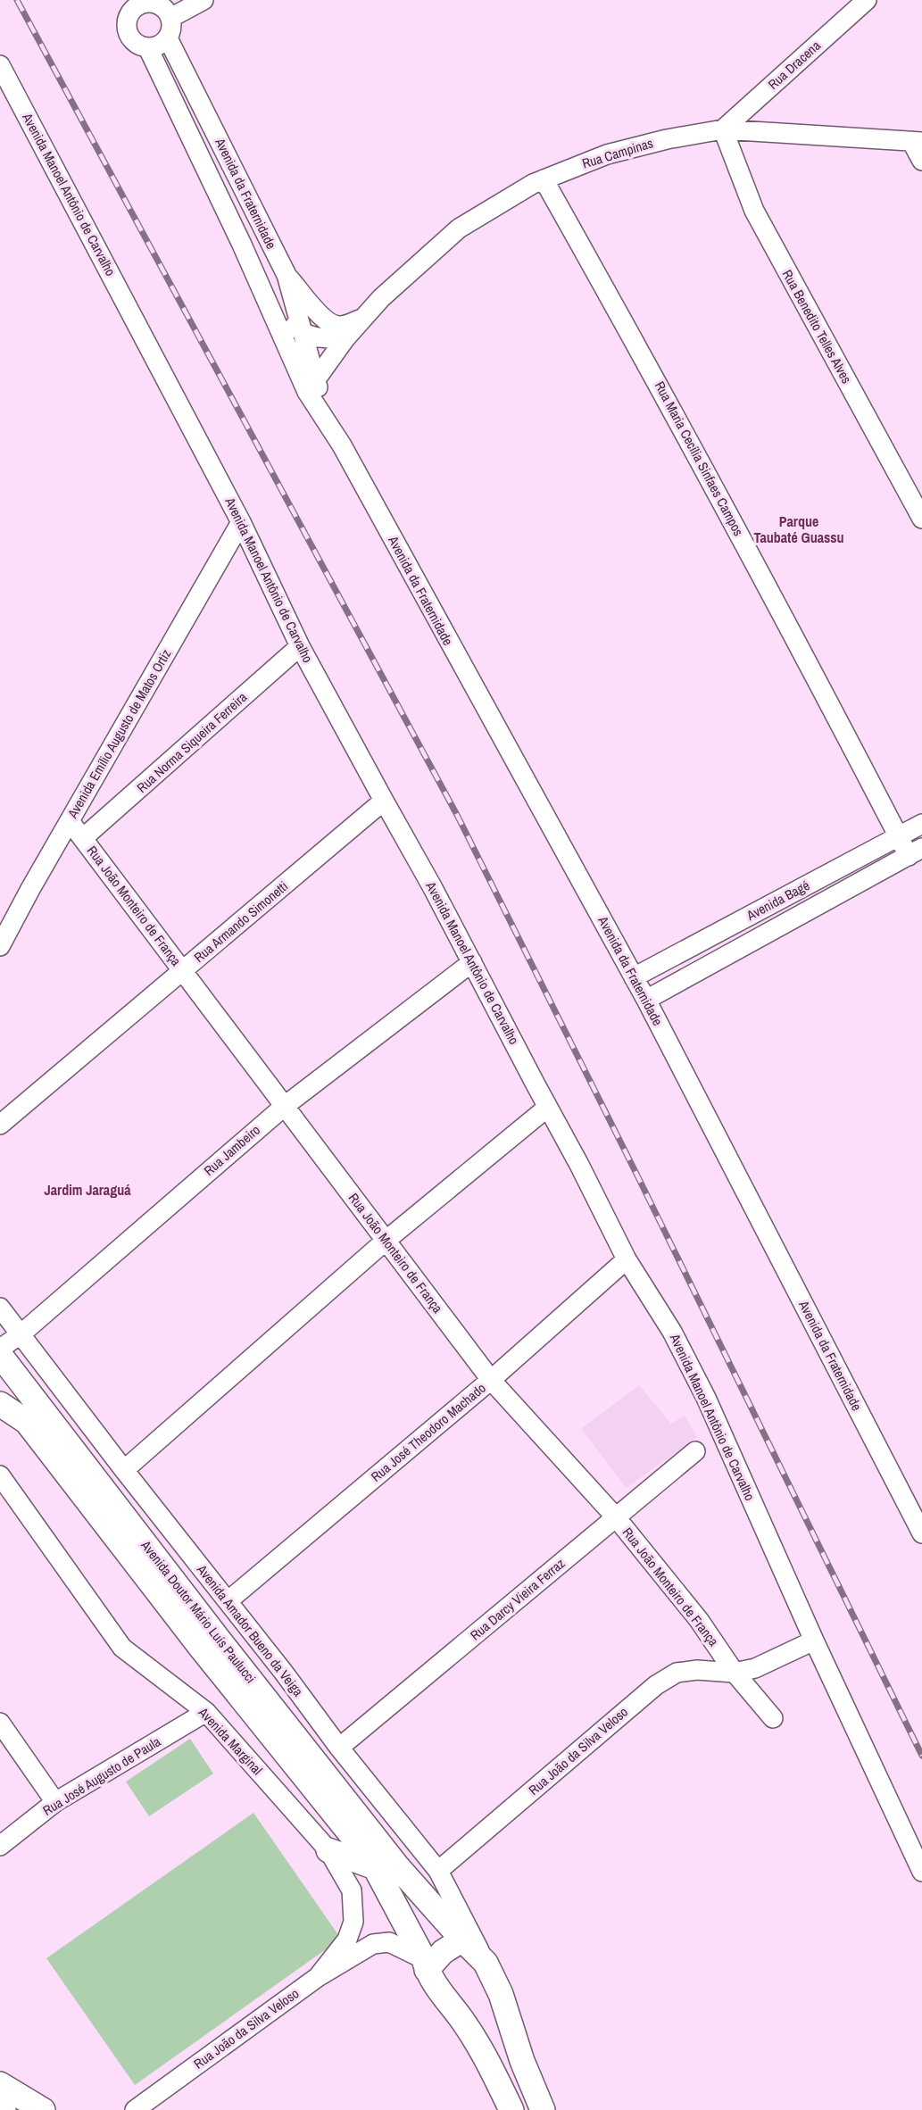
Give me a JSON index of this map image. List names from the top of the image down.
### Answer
{
  "streets": {
    "main road": ["Avenida Doutor Mário Luís Paulucci"],
    "street": [
      "Rua Dracena",
      "Rua Campinas",
      "Avenida da Fraternidade",
      "Avenida Manoel Antônio de Carvalho",
      "Rua Benedito Telles Alves",
      "Rua Maria Cecília Sinfaes Campos",
      "Avenida Emílio Augusto de Matos Ortiz",
      "Rua Norma Siqueira Ferreira",
      "Avenida Bagé",
      "Rua João Monteiro de França",
      "Rua Armando Simonetti",
      "Rua Jambeiro",
      "Rua José Theodoro Machado",
      "Rua Darcy Vieira Ferraz",
      "Avenida Amador Bueno da Veiga",
      "Avenida Marginal",
      "Rua João da Silva Veloso",
      "Rua José Augusto de Paula"
    ]
  },
  "crossings": [
    ["Rua Dracena", "Rua Campinas"],
    ["Rua Dracena", "Rua Benedito Telles Alves"],
    ["Rua Campinas", "Avenida da Fraternidade"],
    ["Rua Campinas", "Rua Benedito Telles Alves"],
    ["Rua Campinas", "Rua Maria Cecília Sinfaes Campos"],
    ["Avenida da Fraternidade", "Avenida Bagé"],
    ["Avenida Manoel Antônio de Carvalho", "Avenida Emílio Augusto de Matos Ortiz"],
    ["Avenida Manoel Antônio de Carvalho", "Rua Norma Siqueira Ferreira"],
    ["Avenida Manoel Antônio de Carvalho", "Rua Armando Simonetti"],
    ["Avenida Manoel Antônio de Carvalho", "Rua Jambeiro"],
    ["Avenida Manoel Antônio de Carvalho", "Rua José Theodoro Machado"],
    ["Avenida Manoel Antônio de Carvalho", "Rua João da Silva Veloso"],
    ["Rua Maria Cecília Sinfaes Campos", "Avenida Bagé"],
    ["Avenida Emílio Augusto de Matos Ortiz", "Rua João Monteiro de França"],
    ["Rua Norma Siqueira Ferreira", "Rua João Monteiro de França"],
    ["Rua João Monteiro de França", "Rua Armando Simonetti"],
    ["Rua João Monteiro de França", "Rua Jambeiro"],
    ["Rua João Monteiro de França", "Rua José Theodoro Machado"],
    ["Rua João Monteiro de França", "Rua Darcy Vieira Ferraz"],
    ["Rua João Monteiro de França", "Rua João da Silva Veloso"],
    ["Rua Jambeiro", "Avenida Amador Bueno da Veiga"],
    ["Rua José Theodoro Machado", "Avenida Amador Bueno da Veiga"],
    ["Rua Darcy Vieira Ferraz", "Avenida Amador Bueno da Veiga"],
    ["Avenida Amador Bueno da Veiga", "Rua João da Silva Veloso"],
    ["Avenida Marginal", "Rua João da Silva Veloso"],
    ["Avenida Marginal", "Rua José Augusto de Paula"]
  ],
  "districts": ["Parque Taubaté Guassu", "Jardim Jaraguá"]
}
